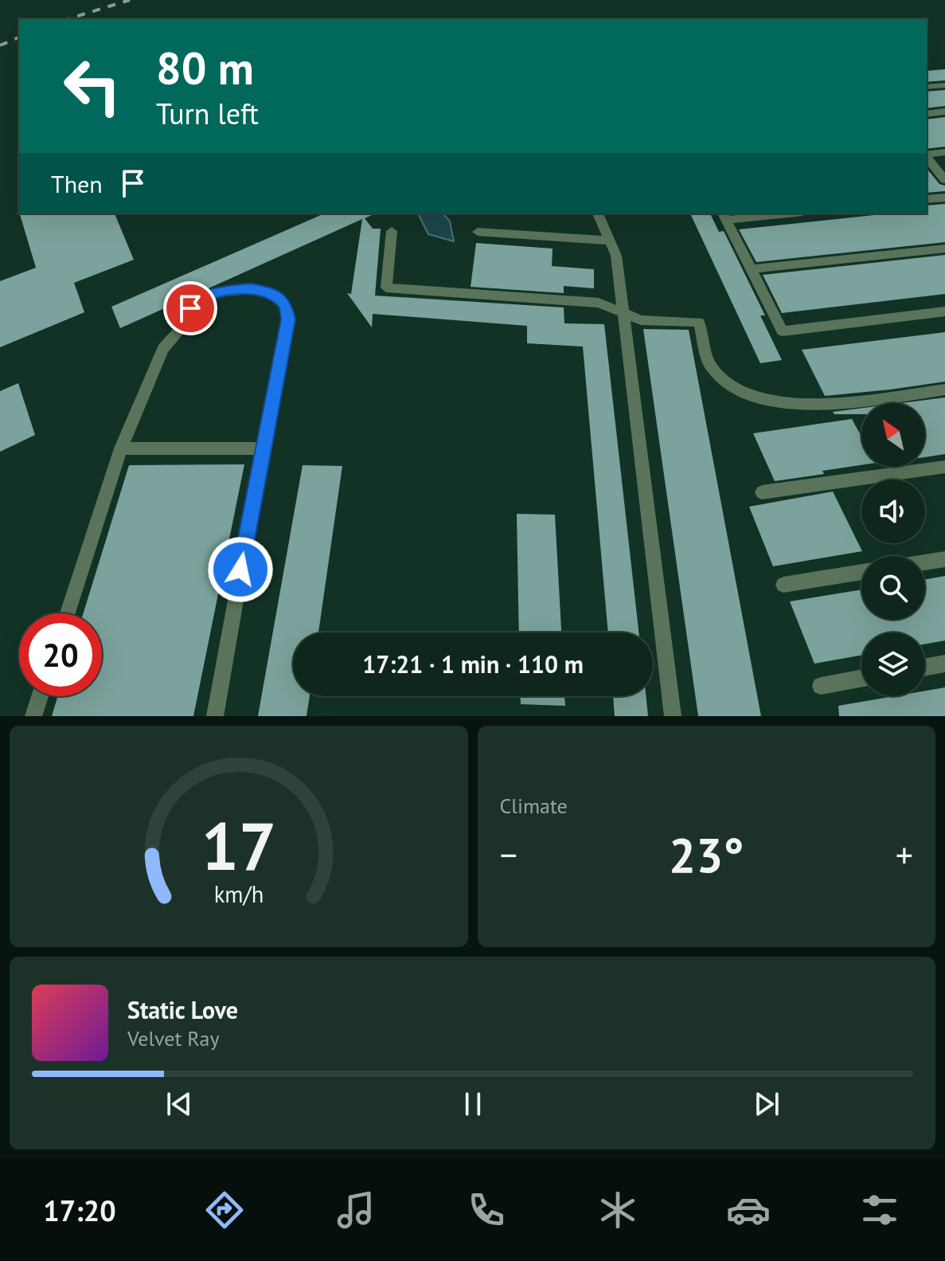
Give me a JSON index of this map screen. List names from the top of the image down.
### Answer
{
  "north": "top left",
  "page": {
    "turn": ["80 m", "Turn left"],
    "then": "Then",
    "limit": "20",
    "trip": "17:21 · 1 min · 110 m",
    "tile": "Climate",
    "heat": ["−", "23°", "+"],
    "song": ["Static Love", "Velvet Ray"],
    "tabs": "17:20",
    "gauge": ["17", "km/h"]
  }
}
